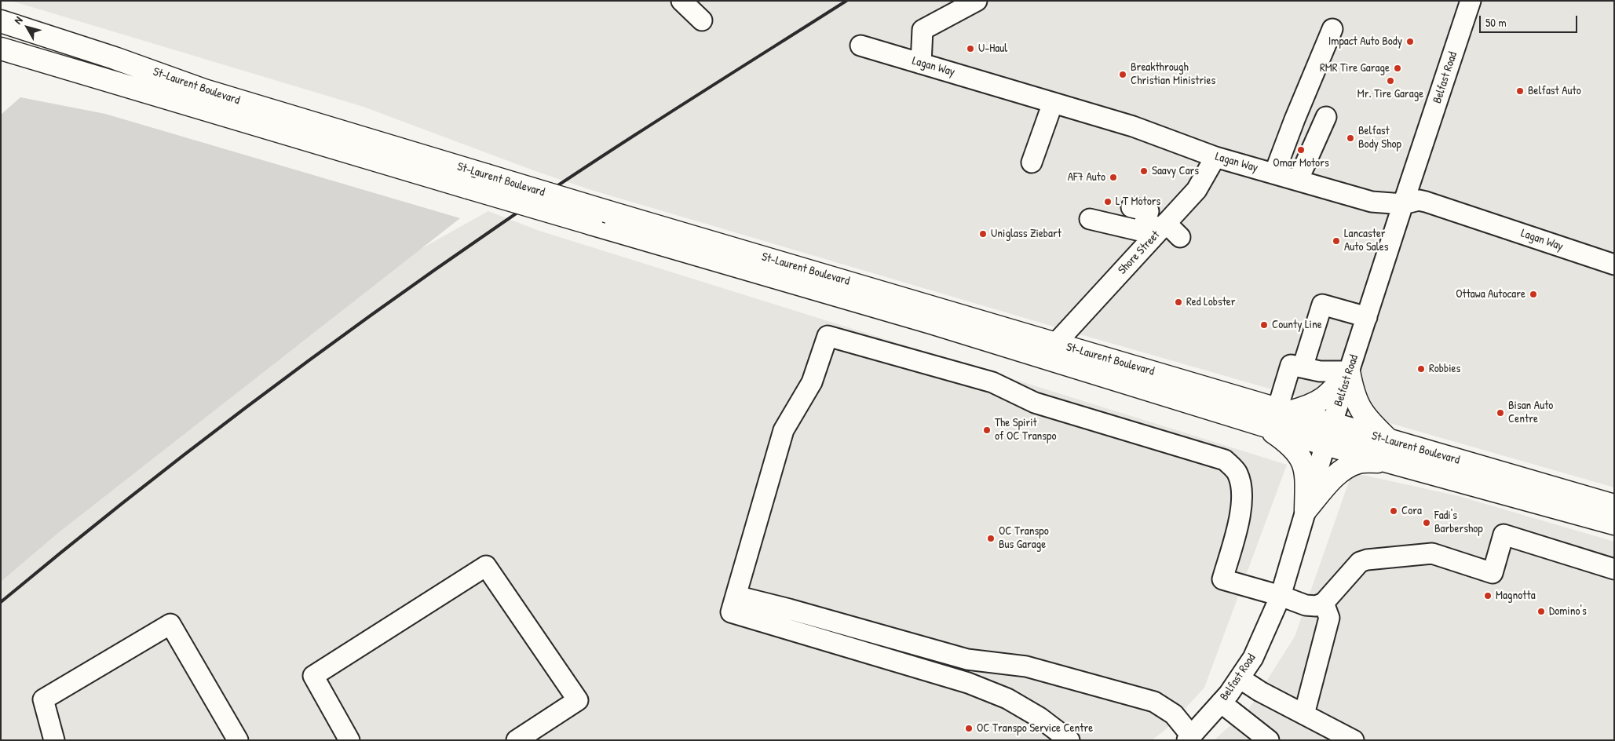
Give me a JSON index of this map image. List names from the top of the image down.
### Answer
{
  "streets": {
    "main road": ["St-Laurent Boulevard"],
    "street": ["Lagan Way", "Belfast Road", "Shore Street"]
  },
  "crossings": [
    ["Lagan Way", "Belfast Road"],
    ["Lagan Way", "Shore Street"],
    ["Belfast Road", "St-Laurent Boulevard"],
    ["St-Laurent Boulevard", "Shore Street"]
  ],
  "places": [
    "Impact Auto Body",
    "U-Haul",
    "RMR Tire Garage",
    "Breakthrough Christian Ministries",
    "Mr. Tire Garage",
    "Belfast Auto",
    "Belfast Body Shop",
    "Omar Motors",
    "Saavy Cars",
    "AF7 Auto",
    "L T Motors",
    "Uniglass Ziebart",
    "Lancaster Auto Sales",
    "Ottawa Autocare",
    "Red Lobster",
    "County Line",
    "Robbies",
    "Bisan Auto Centre",
    "The Spirit of OC Transpo",
    "Cora",
    "Fadi's Barbershop",
    "OC Transpo Bus Garage",
    "Magnotta",
    "Domino's",
    "OC Transpo Service Centre"
  ],
  "scale_bar": "50 m",
  "north": "top left"
}
